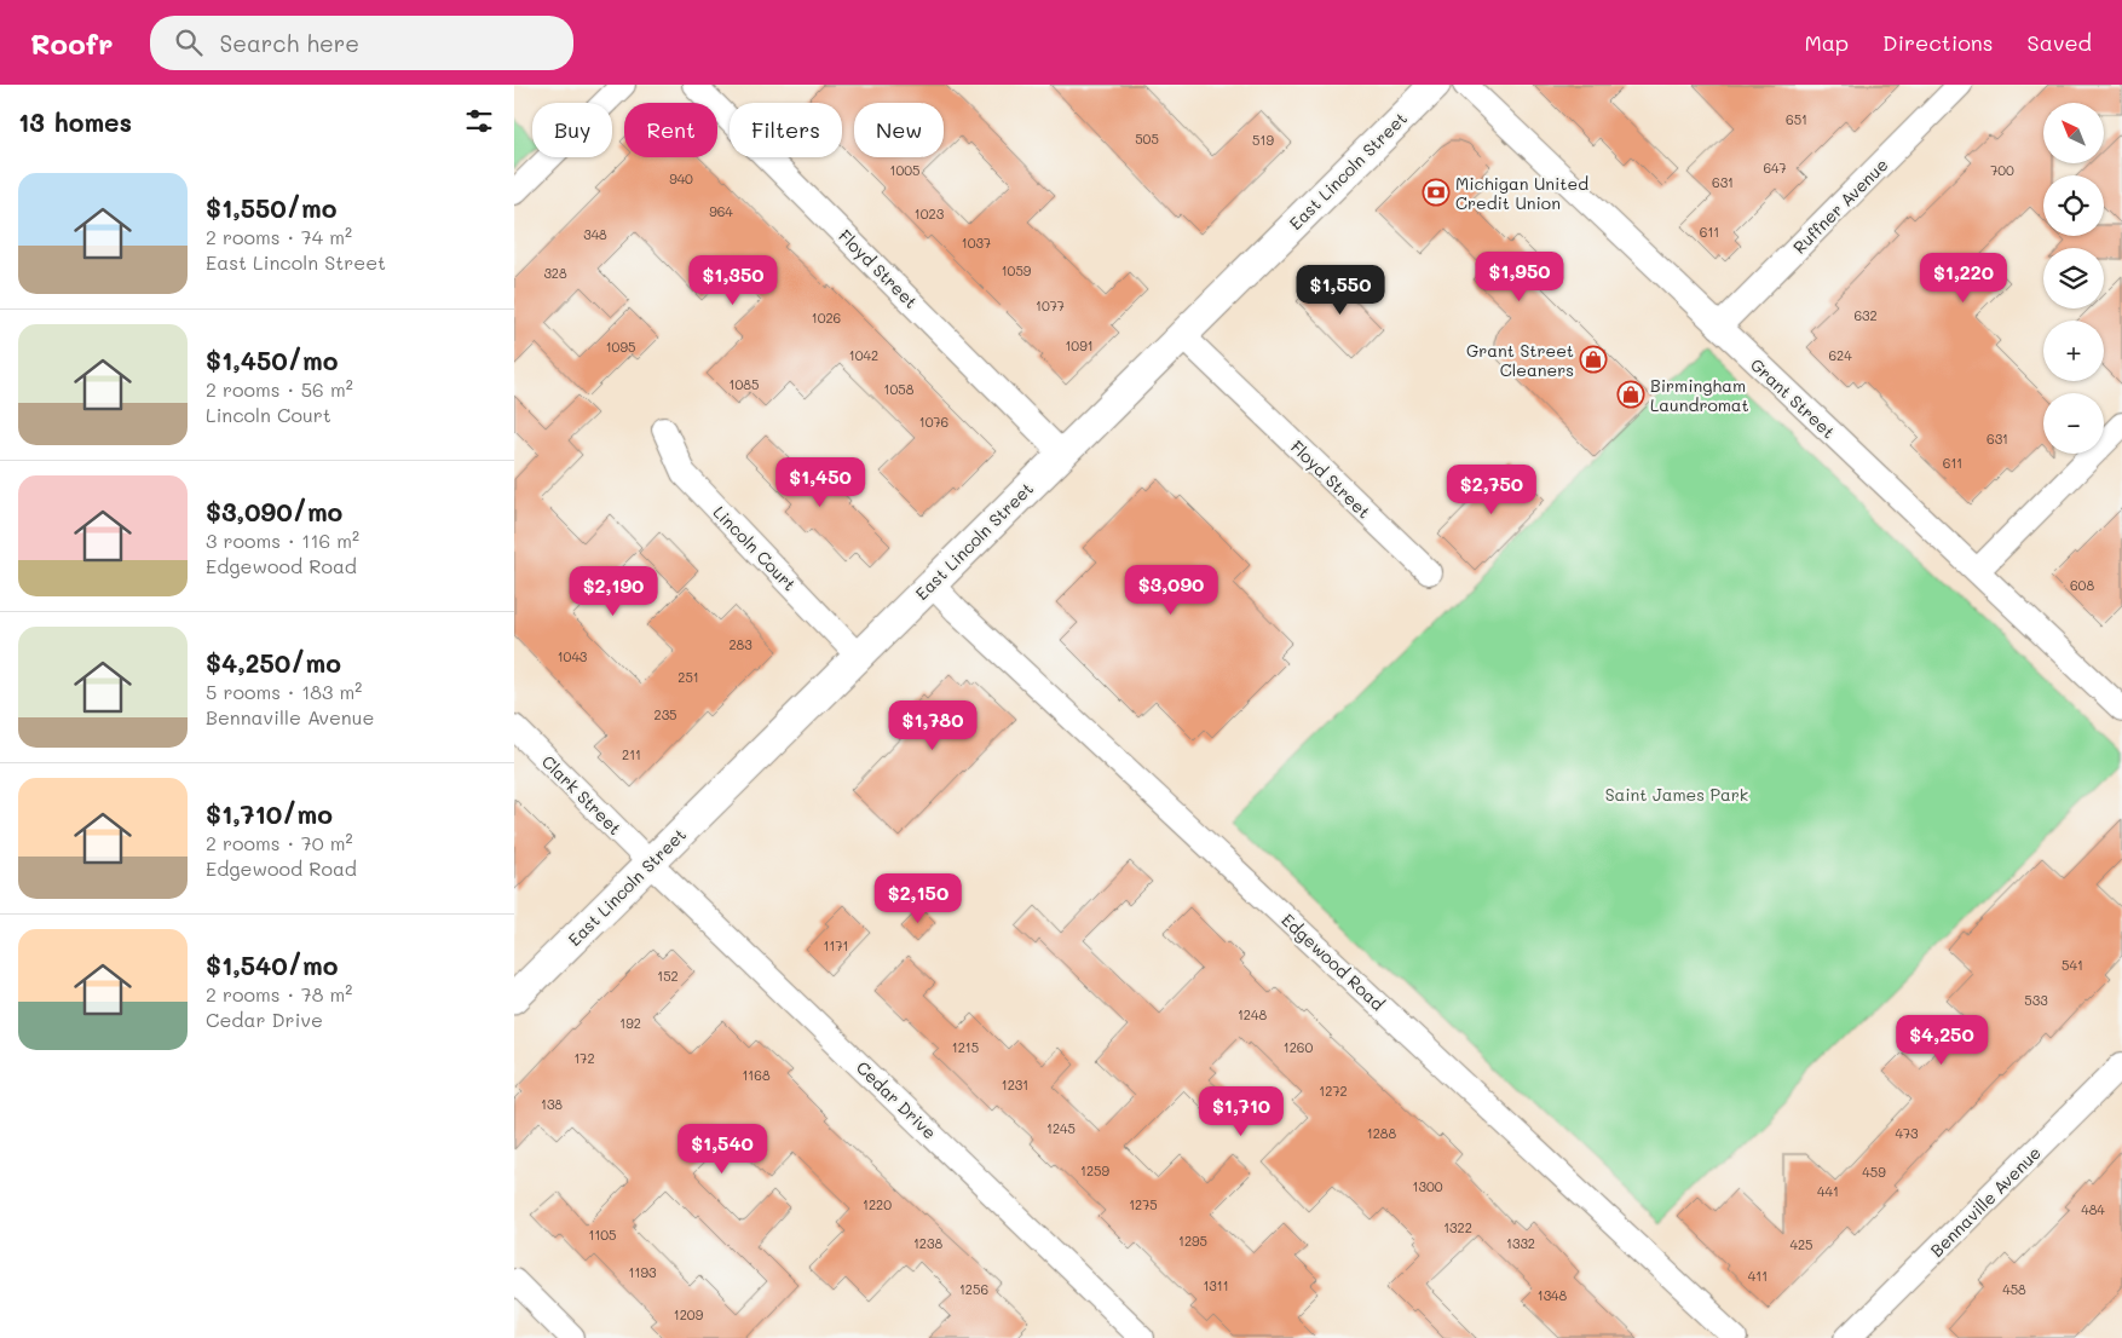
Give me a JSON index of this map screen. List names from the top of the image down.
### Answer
{
  "streets": {
    "street": [
      "East Lincoln Street",
      "Ruffner Avenue",
      "Floyd Street",
      "Grant Street",
      "Lincoln Court",
      "Clark Street",
      "Edgewood Road",
      "Cedar Drive",
      "Bennaville Avenue"
    ]
  },
  "crossings": [
    ["East Lincoln Street", "Floyd Street"],
    ["East Lincoln Street", "Lincoln Court"],
    ["East Lincoln Street", "Clark Street"],
    ["East Lincoln Street", "Edgewood Road"],
    ["East Lincoln Street", "Cedar Drive"],
    ["Ruffner Avenue", "Grant Street"],
    ["Clark Street", "Cedar Drive"]
  ],
  "parks": ["Saint James Park"],
  "places": {
    "bank": ["Michigan United Credit Union"],
    "shop": ["Grant Street Cleaners", "Birmingham Laundromat"]
  },
  "house_numbers": [
    "651",
    "505",
    "519",
    "647",
    "1005",
    "700",
    "940",
    "631",
    "964",
    "1023",
    "611",
    "348",
    "1037",
    "1059",
    "328",
    "1077",
    "632",
    "1026",
    "1091",
    "1095",
    "1042",
    "624",
    "1085",
    "1058",
    "1076",
    "631",
    "611",
    "608",
    "283",
    "1043",
    "251",
    "235",
    "211",
    "1171",
    "541",
    "152",
    "533",
    "1248",
    "192",
    "1215",
    "1260",
    "172",
    "1168",
    "1231",
    "1272",
    "138",
    "1245",
    "1288",
    "473",
    "1259",
    "459",
    "1300",
    "441",
    "1220",
    "1275",
    "484",
    "1322",
    "1105",
    "1295",
    "1238",
    "1332",
    "425",
    "1193",
    "411",
    "1311",
    "1256",
    "458",
    "1348",
    "1209"
  ],
  "north": "top left",
  "page": {
    "header": "Roofr",
    "search": "Search here",
    "nav": ["Map", "Directions", "Saved"],
    "heading": "13 homes",
    "map_buttons": ["+", "−"],
    "chip": [
      "Buy",
      "Rent",
      "Filters",
      "New"
    ],
    "list": [
      {
        "name": "$1,550/mo",
        "note": "2 rooms · 74 m² · East Lincoln Street"
      },
      {
        "name": "$1,450/mo",
        "note": "2 rooms · 56 m² · Lincoln Court"
      },
      {
        "name": "$3,090/mo",
        "note": "3 rooms · 116 m² · Edgewood Road"
      },
      {
        "name": "$4,250/mo",
        "note": "5 rooms · 183 m² · Bennaville Avenue"
      },
      {
        "name": "$1,710/mo",
        "note": "2 rooms · 70 m² · Edgewood Road"
      },
      {
        "name": "$1,540/mo",
        "note": "2 rooms · 78 m² · Cedar Drive"
      }
    ],
    "price": [
      "$1,950",
      "$1,220",
      "$1,350",
      "$1,550",
      "$1,450",
      "$2,750",
      "$3,090",
      "$2,190",
      "$1,780",
      "$2,150",
      "$4,250",
      "$1,710",
      "$1,540"
    ]
  }
}
